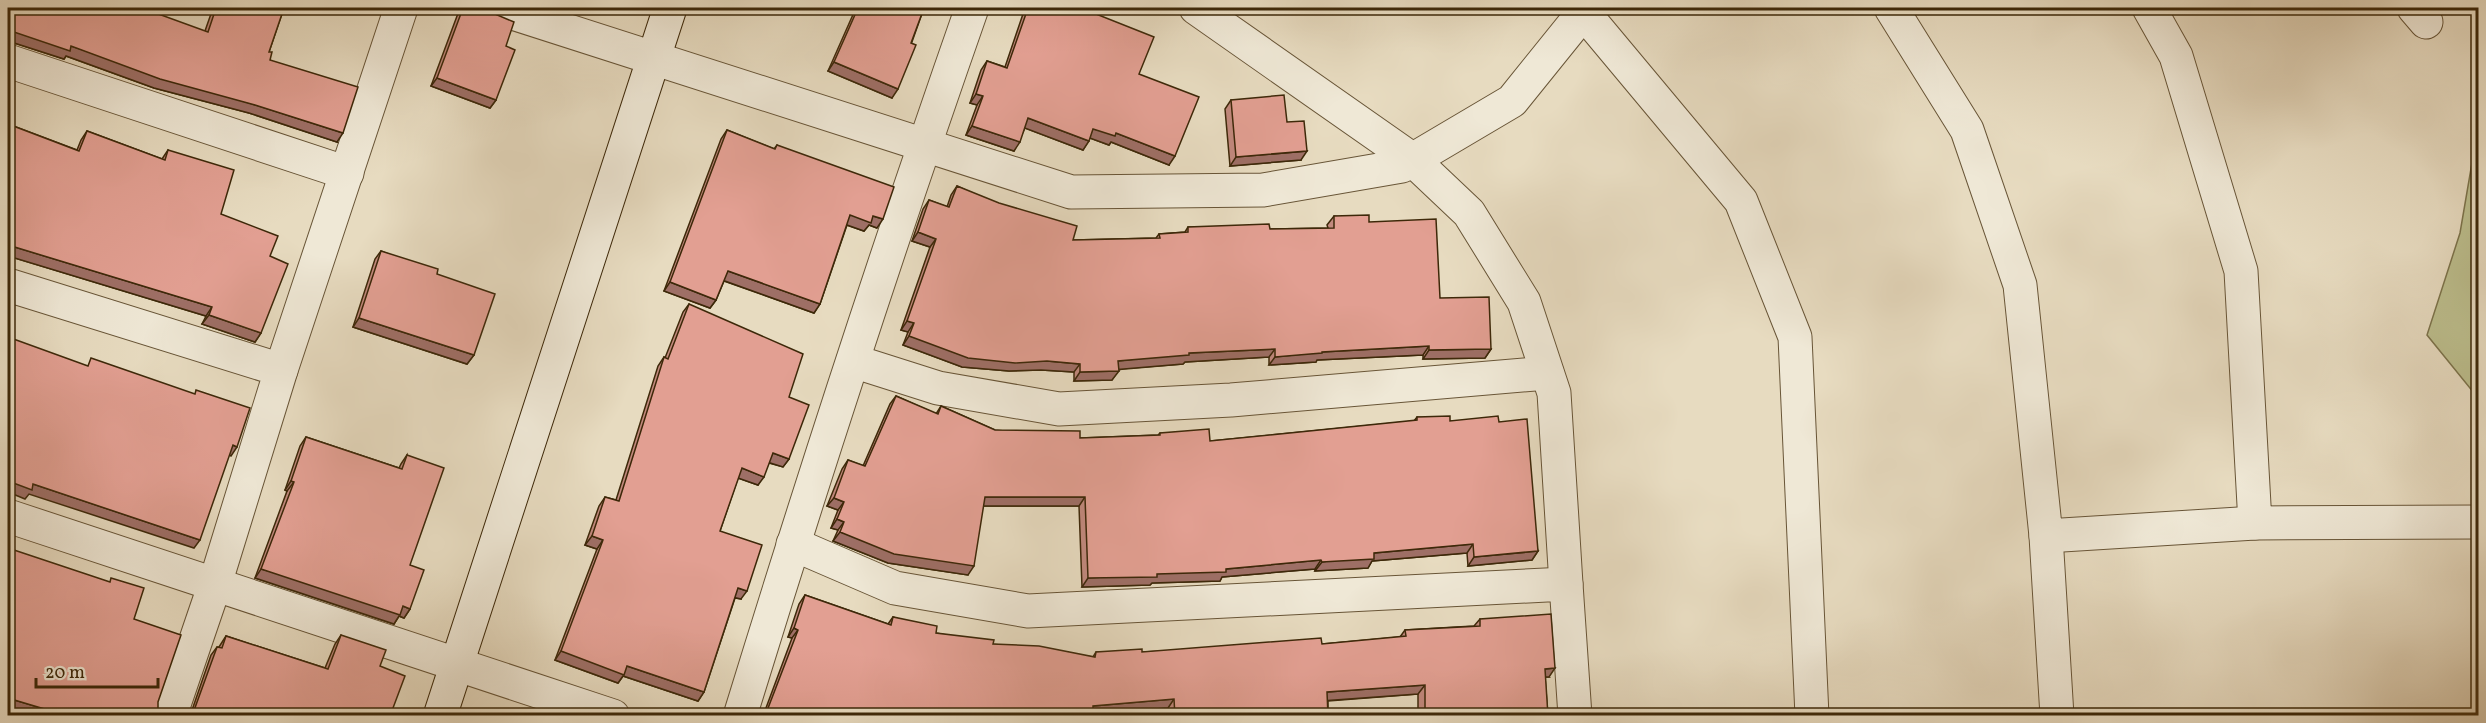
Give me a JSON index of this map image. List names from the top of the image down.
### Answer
{
  "scale_bar": "20 m"
}
